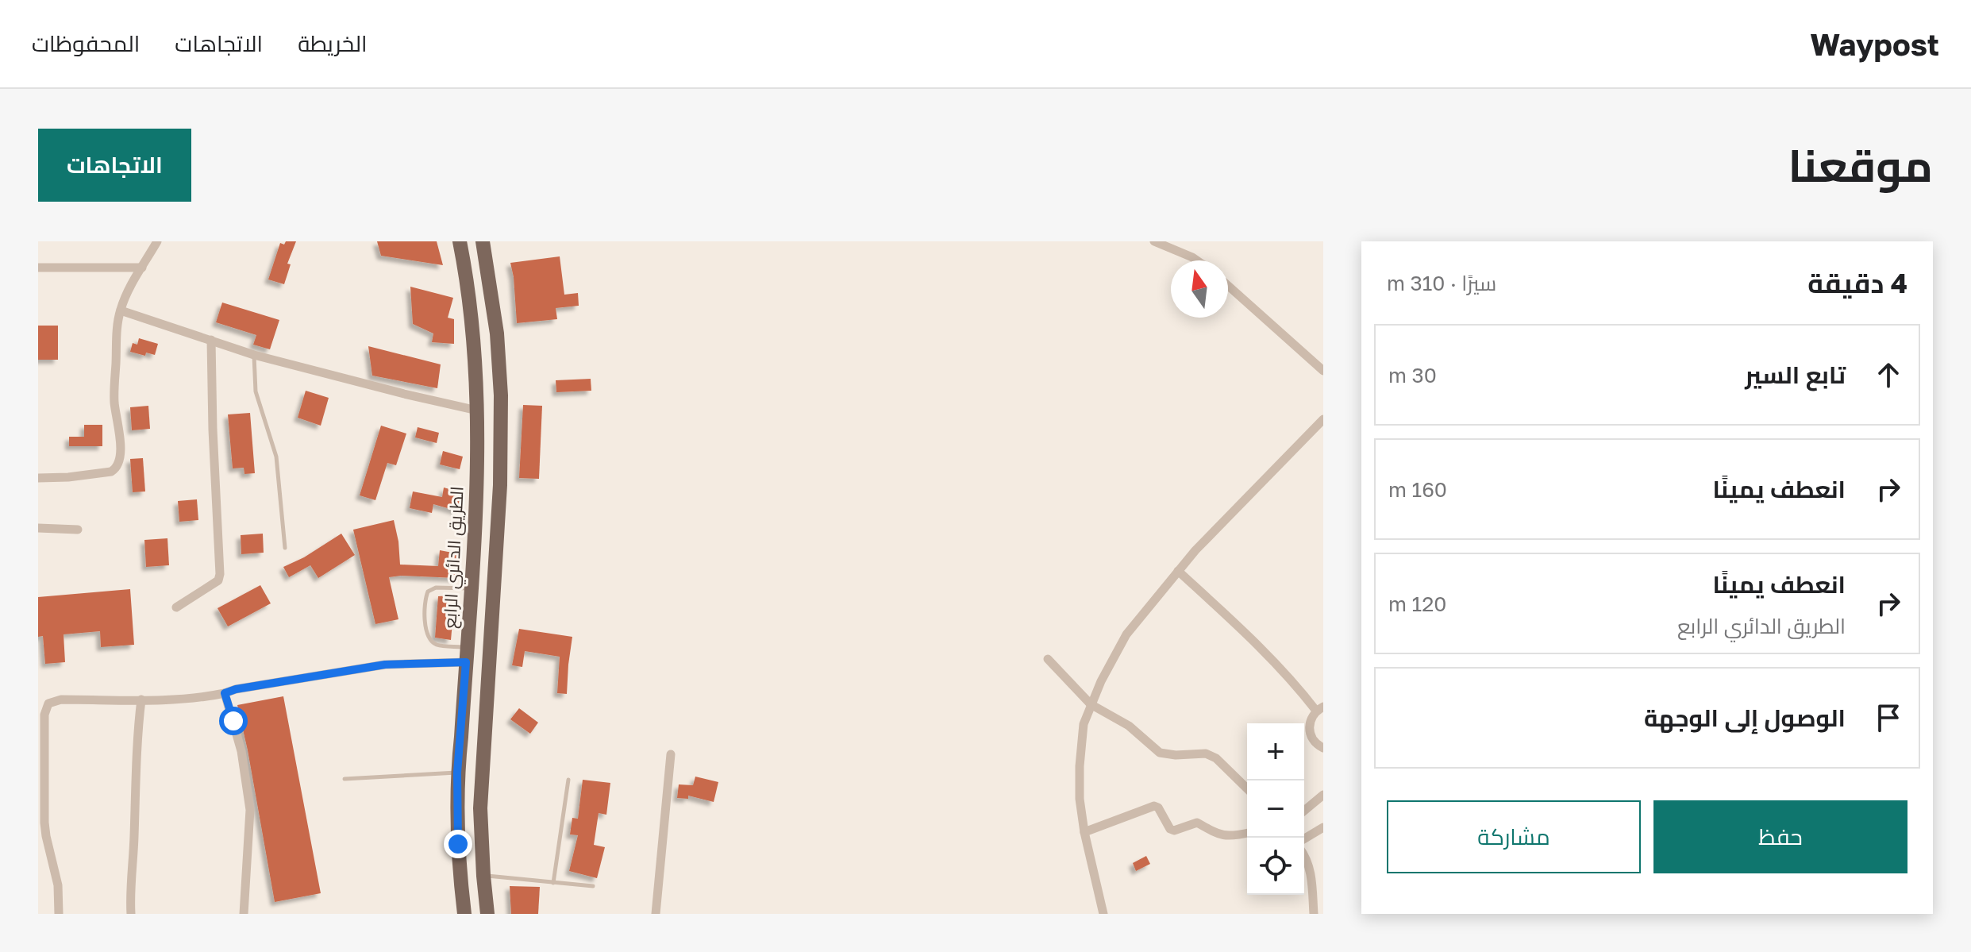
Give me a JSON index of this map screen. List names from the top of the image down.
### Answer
{
  "streets": {
    "main road": ["الطريق الدائري الرابع"]
  },
  "north": "top",
  "page": {
    "header": "Waypost",
    "nav": ["الخريطة", "الاتجاهات", "المحفوظات"],
    "title": "موقعنا",
    "buttons": [
      "الاتجاهات",
      ["حفظ", "مشاركة"]
    ],
    "heading": ["4 دقيقة", "سيرًا · 310 m"],
    "list": [
      ["تابع السير", "30 m"],
      ["انعطف يمينًا", "160 m"],
      ["انعطف يمينًا", "الطريق الدائري الرابع", "120 m"],
      "الوصول إلى الوجهة"
    ],
    "map_buttons": ["+", "−"]
  }
}
